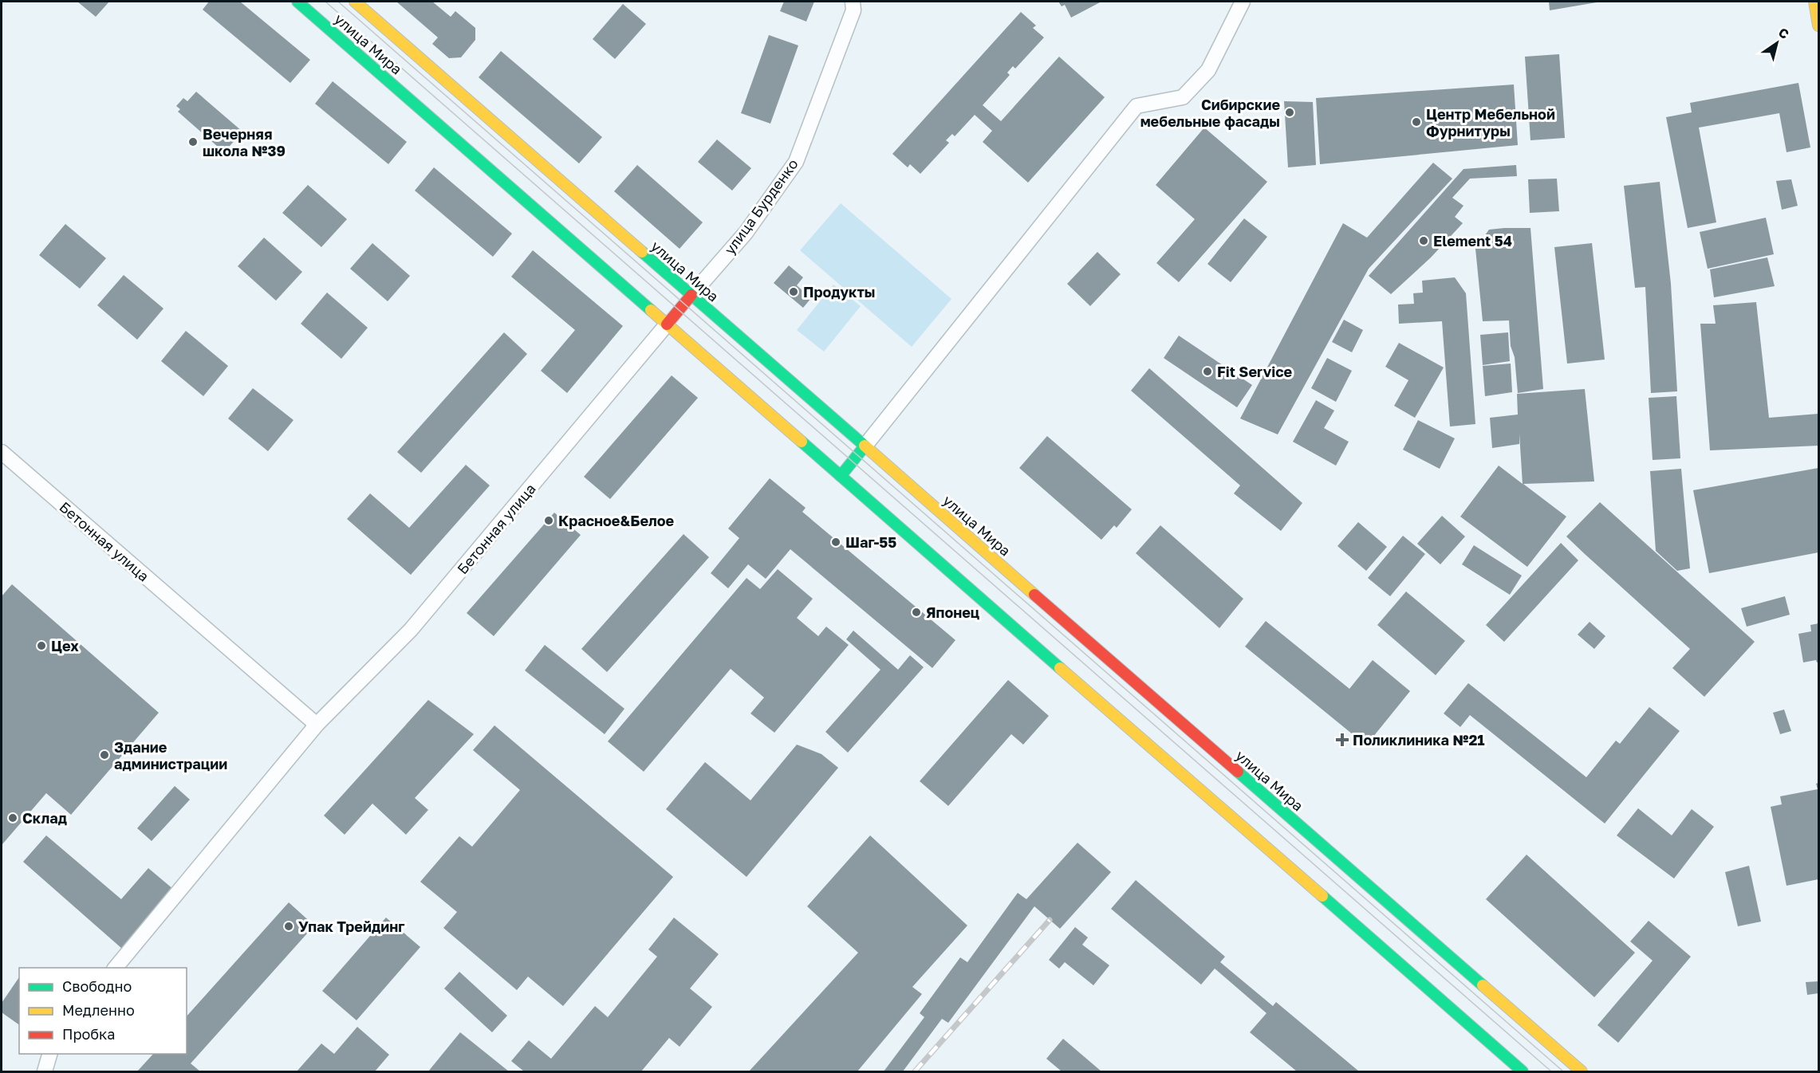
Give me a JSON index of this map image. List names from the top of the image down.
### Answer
{
  "streets": {
    "street": ["улица Мира", "улица Бурденко", "Бетонная улица"]
  },
  "crossings": [
    ["улица Мира", "улица Бурденко"],
    ["улица Мира", "Бетонная улица"]
  ],
  "places": {
    "other": [
      "Сибирские мебельные фасады",
      "Центр Мебельной Фурнитуры",
      "Вечерняя школа №39",
      "Element 54",
      "Продукты",
      "Fit Service",
      "Красное&Белое",
      "Шаг-55",
      "Японец",
      "Цех",
      "Здание администрации",
      "Склад",
      "Упак Трейдинг"
    ],
    "health": ["Поликлиника №21"]
  },
  "legend": ["Свободно", "Медленно", "Пробка"],
  "north": "top right"
}
